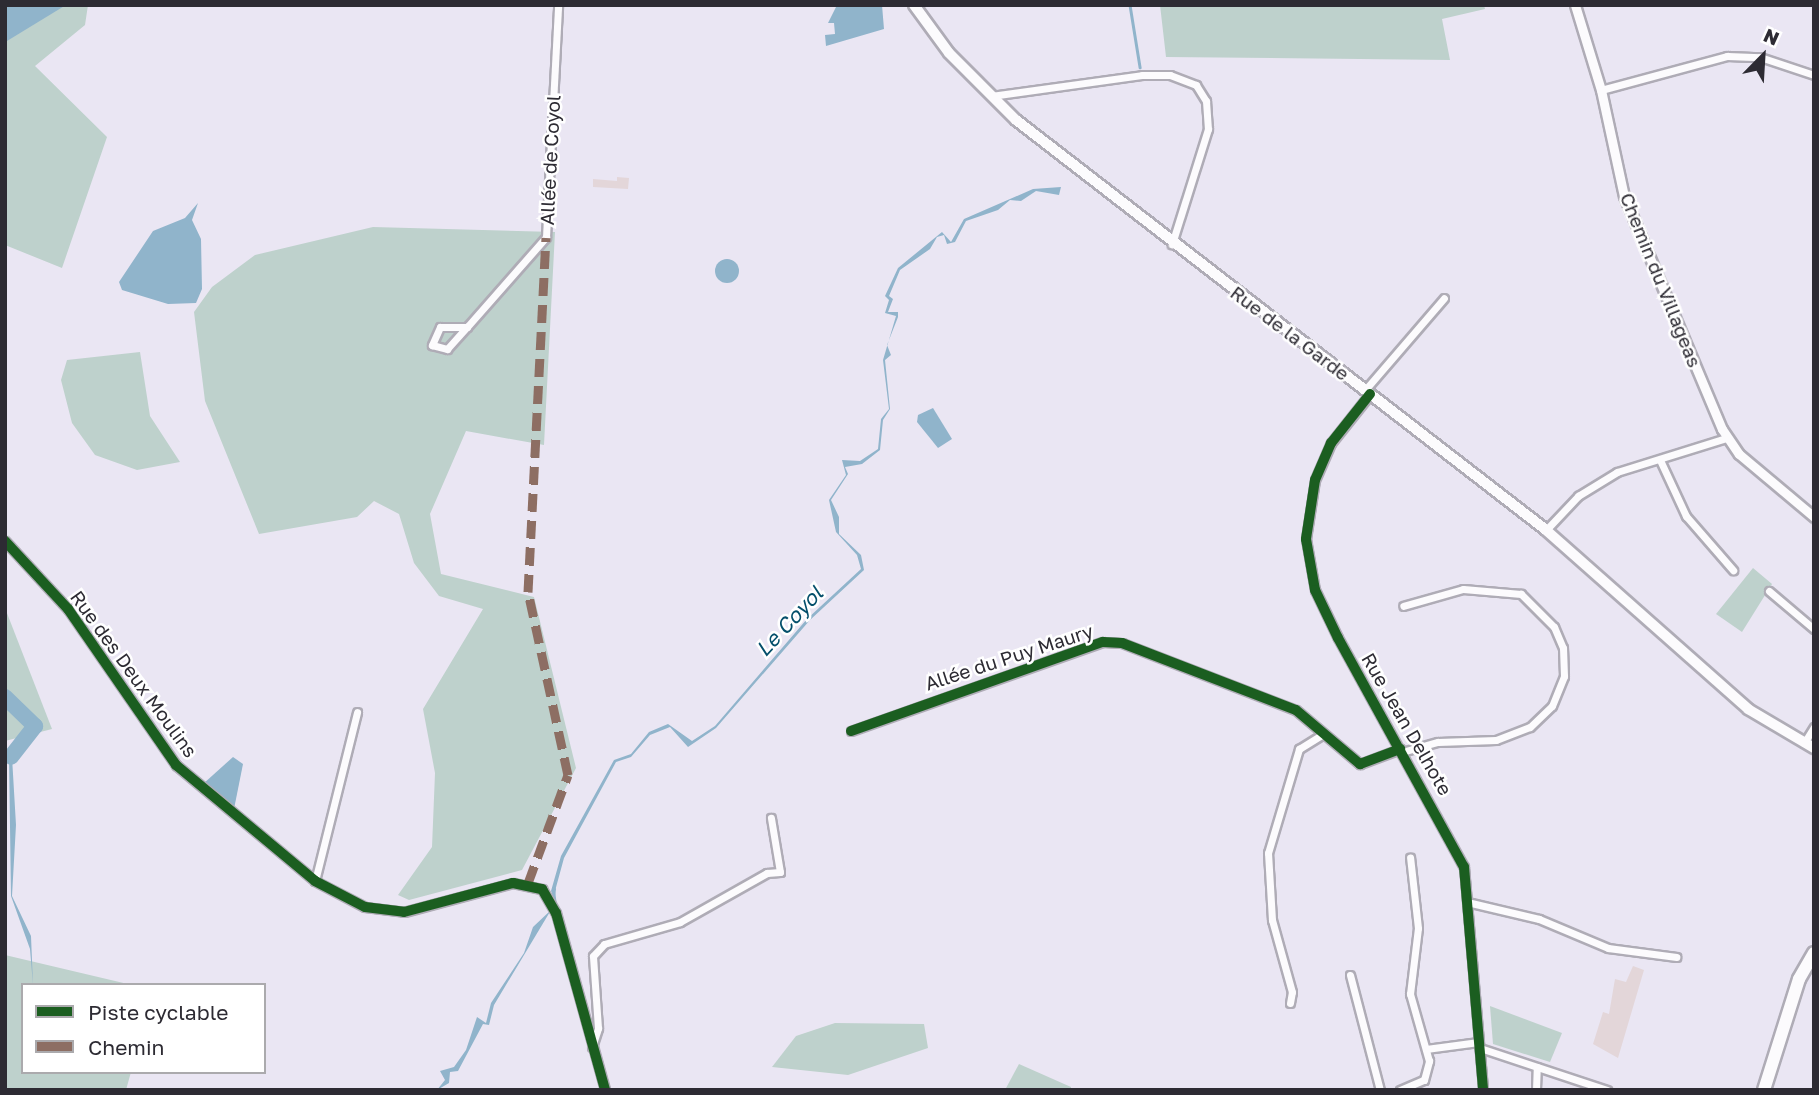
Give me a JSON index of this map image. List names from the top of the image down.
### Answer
{
  "streets": {
    "main road": ["Rue de la Garde"],
    "street": [
      "Allée de Coyol",
      "Chemin du Villageas",
      "Allée du Puy Maury",
      "Rue des Deux Moulins",
      "Rue Jean Delhote"
    ]
  },
  "crossings": [
    ["Rue de la Garde", "Rue Jean Delhote"],
    ["Allée du Puy Maury", "Rue Jean Delhote"]
  ],
  "water": ["Le Coyol"],
  "legend": ["Piste cyclable", "Chemin"],
  "north": "top right"
}
